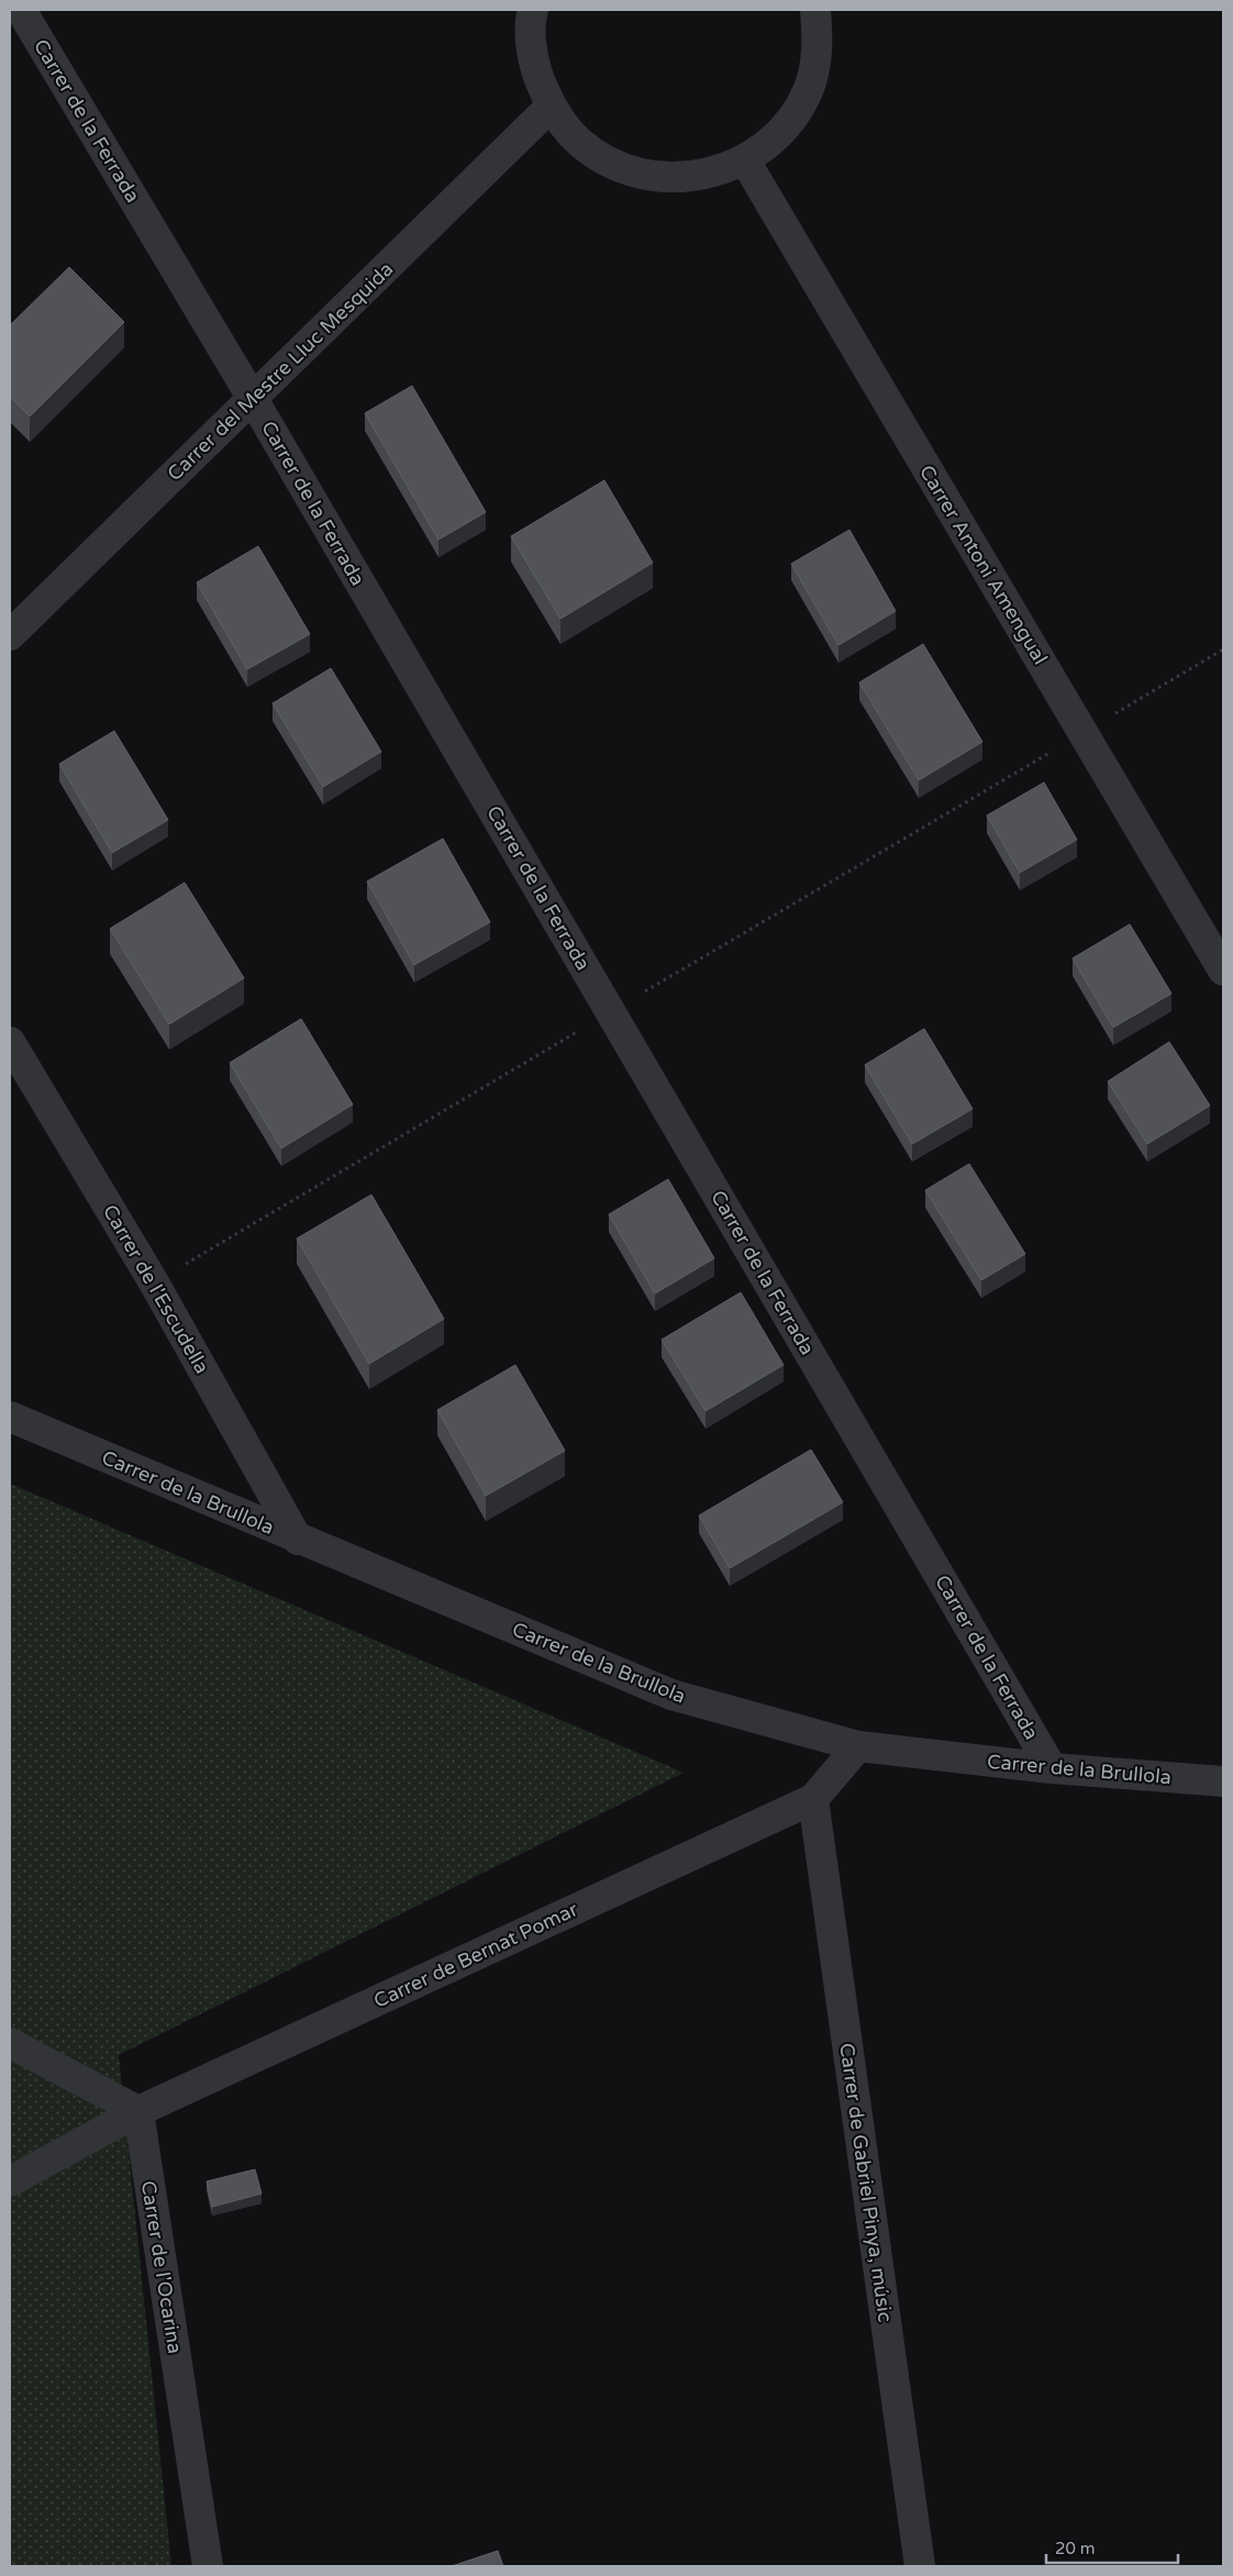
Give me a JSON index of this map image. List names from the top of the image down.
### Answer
{
  "streets": {
    "street": [
      "Carrer de la Ferrada",
      "Carrer del Mestre Lluc Mesquida",
      "Carrer Antoni Amengual",
      "Carrer de l'Escudella",
      "Carrer de la Brullola",
      "Carrer de Bernat Pomar",
      "Carrer de Gabriel Pinya, músic",
      "Carrer de l'Ocarina"
    ]
  },
  "crossings": [
    ["Carrer de la Ferrada", "Carrer del Mestre Lluc Mesquida"],
    ["Carrer de la Ferrada", "Carrer de la Brullola"],
    ["Carrer de l'Escudella", "Carrer de la Brullola"],
    ["Carrer de Bernat Pomar", "Carrer de Gabriel Pinya, músic"],
    ["Carrer de Bernat Pomar", "Carrer de l'Ocarina"]
  ],
  "scale_bar": "20 m"
}
